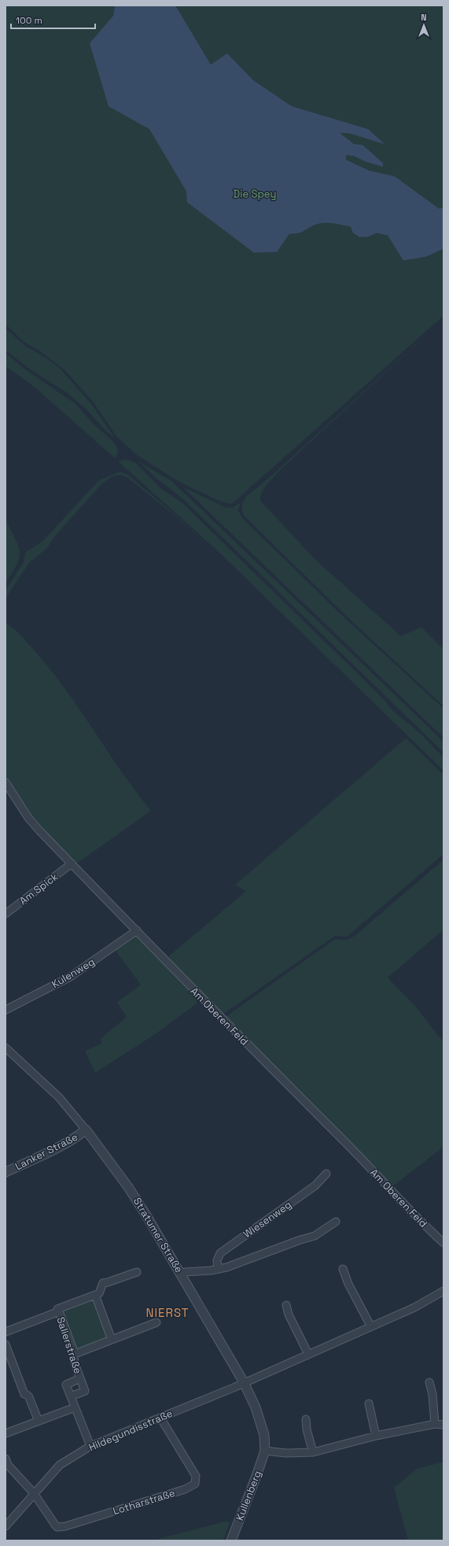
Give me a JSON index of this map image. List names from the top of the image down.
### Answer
{
  "streets": {
    "street": [
      "Am Spick",
      "Kulenweg",
      "Am Oberen Feld",
      "Lanker Straße",
      "Wiesenweg",
      "Stratumer Straße",
      "Salierstraße",
      "Hildegundisstraße",
      "Kullenberg",
      "Lotharstraße"
    ]
  },
  "crossings": [
    ["Am Spick", "Am Oberen Feld"],
    ["Kulenweg", "Am Oberen Feld"],
    ["Lanker Straße", "Stratumer Straße"],
    ["Stratumer Straße", "Hildegundisstraße"],
    ["Stratumer Straße", "Kullenberg"],
    ["Salierstraße", "Hildegundisstraße"],
    ["Hildegundisstraße", "Lotharstraße"]
  ],
  "districts": ["NIERST"],
  "parks": ["Die Spey"],
  "scale_bar": "100 m",
  "north": "top"
}
